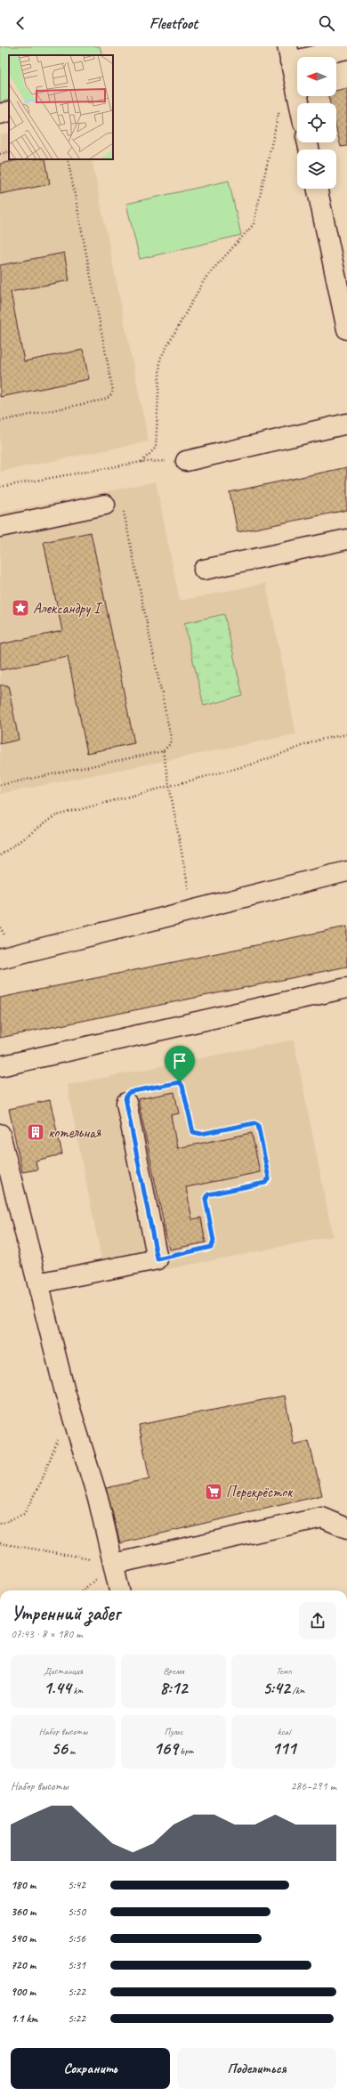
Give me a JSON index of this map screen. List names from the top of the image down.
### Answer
{
  "places": {
    "place": ["Александру I"],
    "building": ["котельная"],
    "supermarket": ["Перекрёсток"]
  },
  "north": "left",
  "page": {
    "header": "Fleetfoot",
    "heading": ["Утренний забег", "07:43 · 8 × 180 m"],
    "stats": [
      ["Дистанция", "1.44 km"],
      ["Время", "8:12"],
      ["Темп", "5:42 /km"],
      ["Набор высоты", "56 m"],
      ["Пульс", "169 bpm"],
      ["kcal", "111"]
    ],
    "chart": ["Набор высоты", "286–291 m"],
    "list": [
      {
        "name": "180 m",
        "note": "5:42"
      },
      {
        "name": "360 m",
        "note": "5:50"
      },
      {
        "name": "540 m",
        "note": "5:56"
      },
      {
        "name": "720 m",
        "note": "5:31"
      },
      {
        "name": "900 m",
        "note": "5:22"
      },
      {
        "name": "1.1 km",
        "note": "5:22"
      }
    ],
    "buttons": ["Сохранить", "Поделиться"]
  }
}
